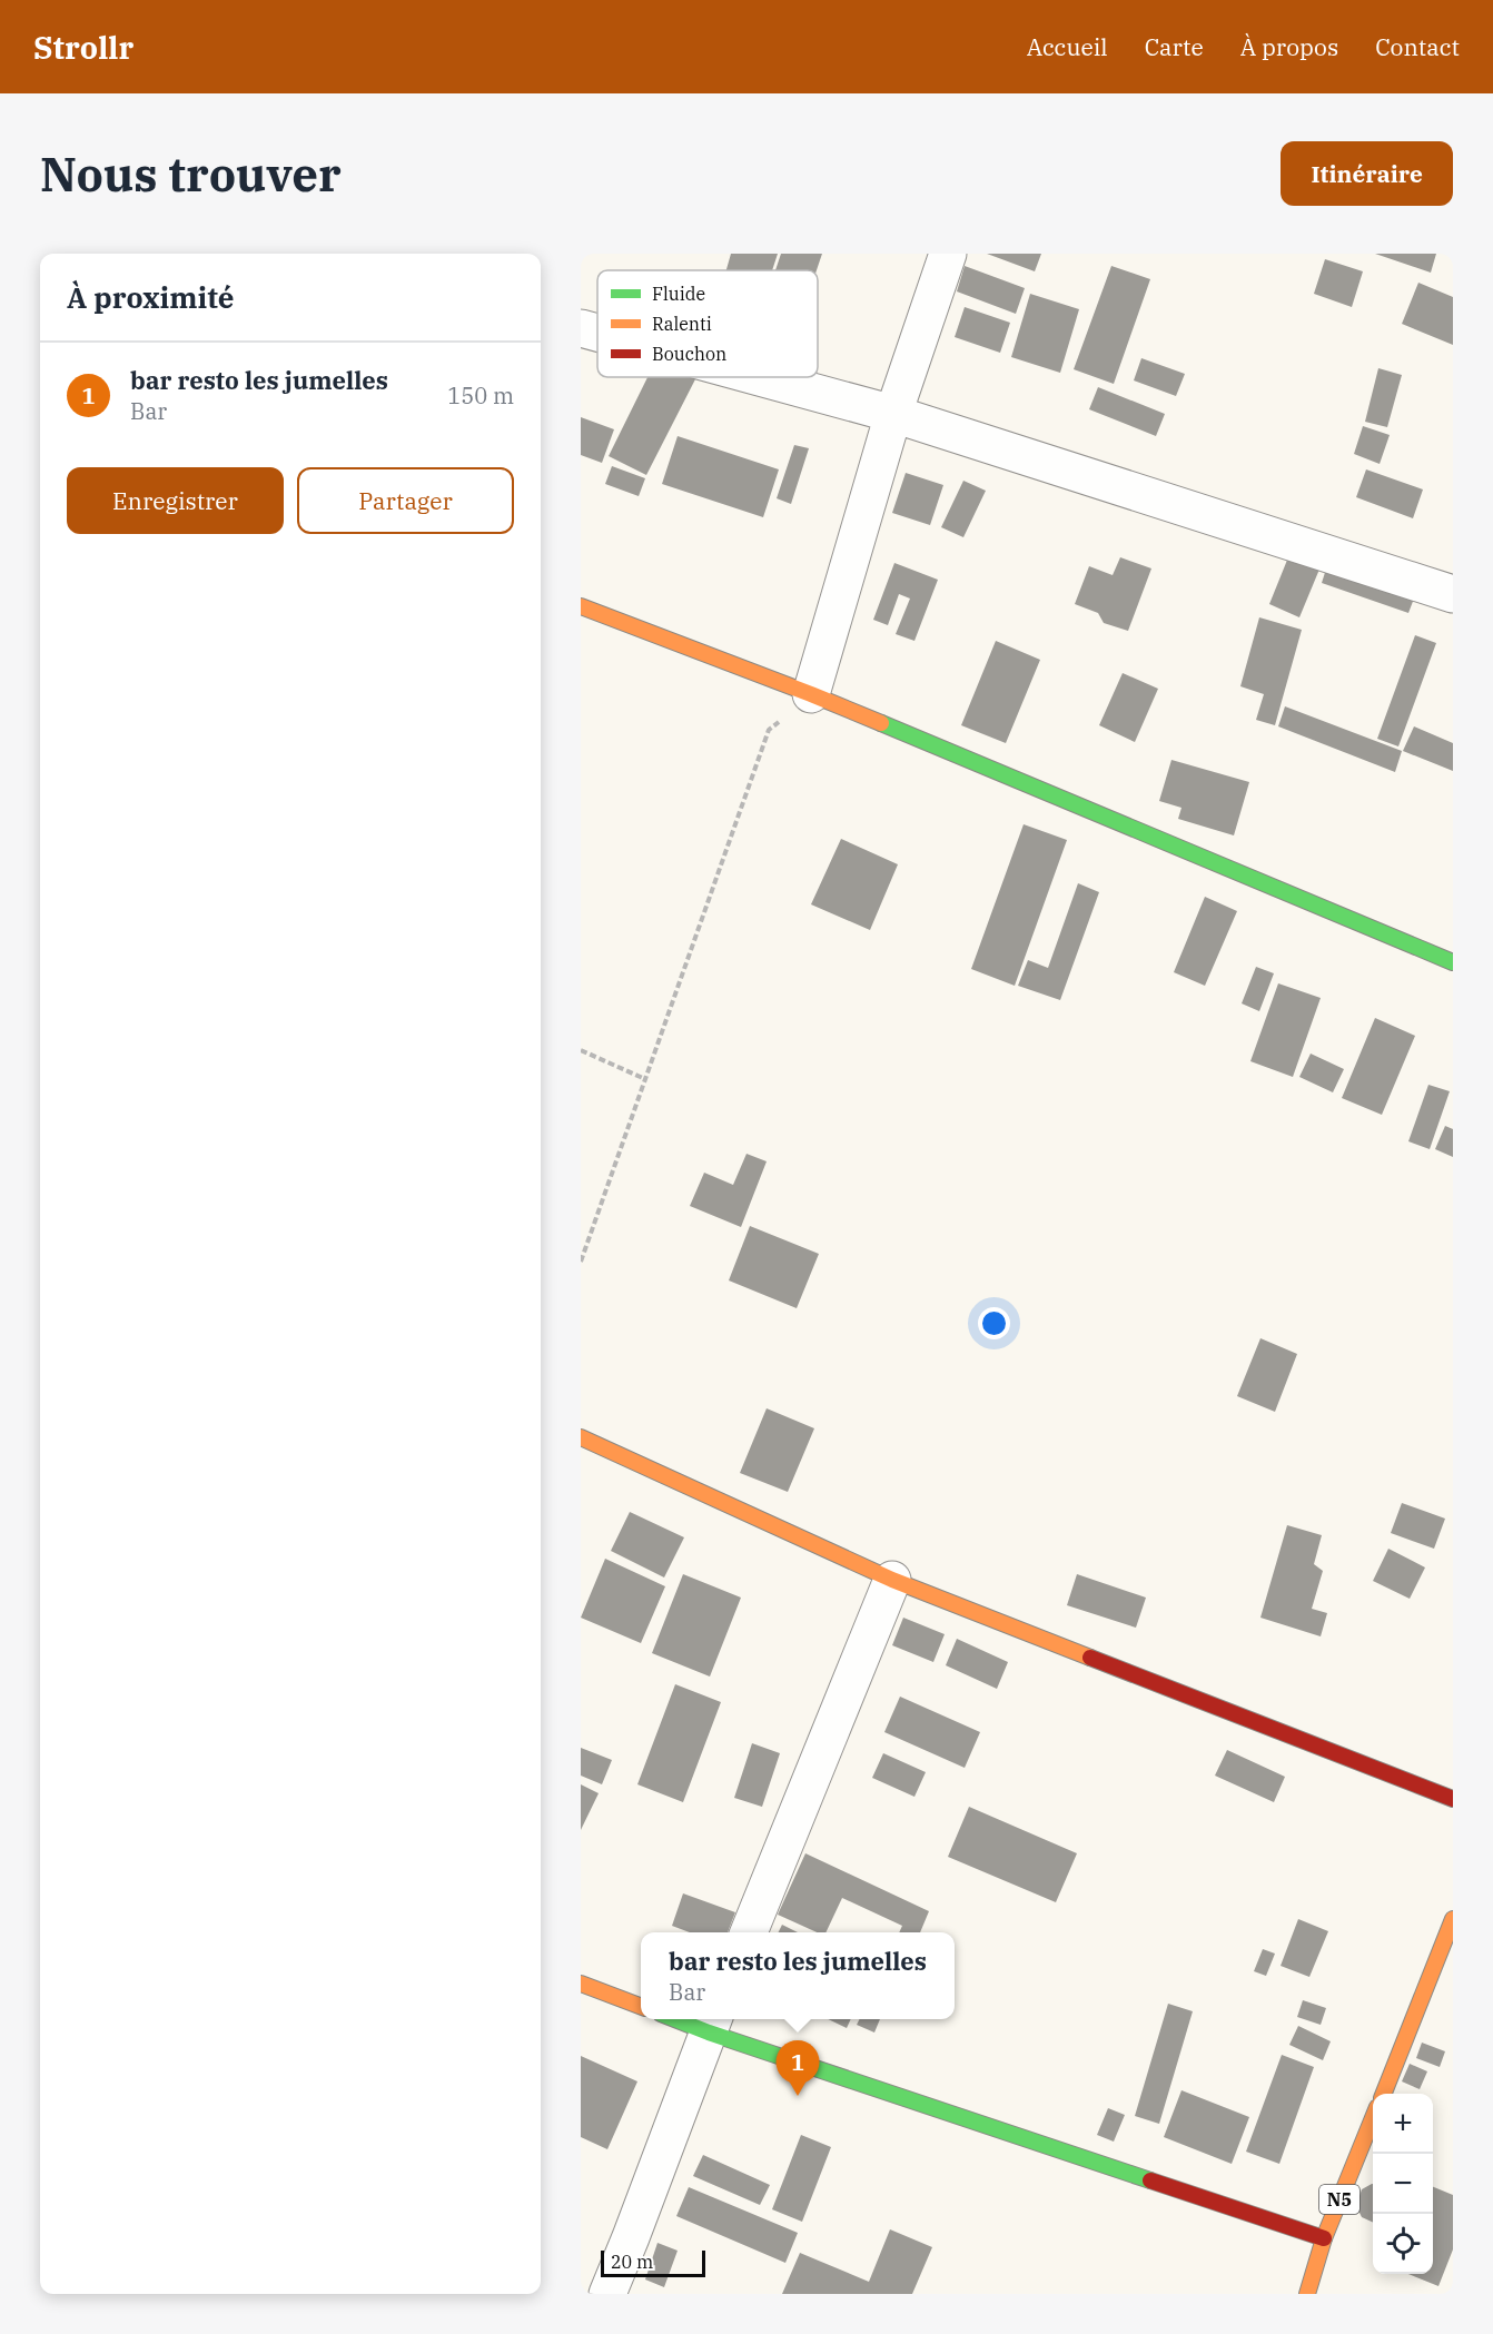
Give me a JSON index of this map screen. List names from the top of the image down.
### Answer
{
  "streets": {
    "street": ["N5"]
  },
  "legend": ["Fluide", "Ralenti", "Bouchon"],
  "scale_bar": "20 m",
  "page": {
    "header": "Strollr",
    "nav": [
      "Accueil",
      "Carte",
      "À propos",
      "Contact"
    ],
    "buttons": [
      "Itinéraire",
      ["Enregistrer", "Partager"]
    ],
    "title": "Nous trouver",
    "heading": "À proximité",
    "list": [
      {
        "mark": "1",
        "name": "bar resto les jumelles",
        "note": "Bar",
        "value": "150 m"
      }
    ],
    "popup": ["bar resto les jumelles", "Bar"],
    "pins": "1",
    "map_buttons": ["+", "−"],
    "scale": "20 m"
  }
}
